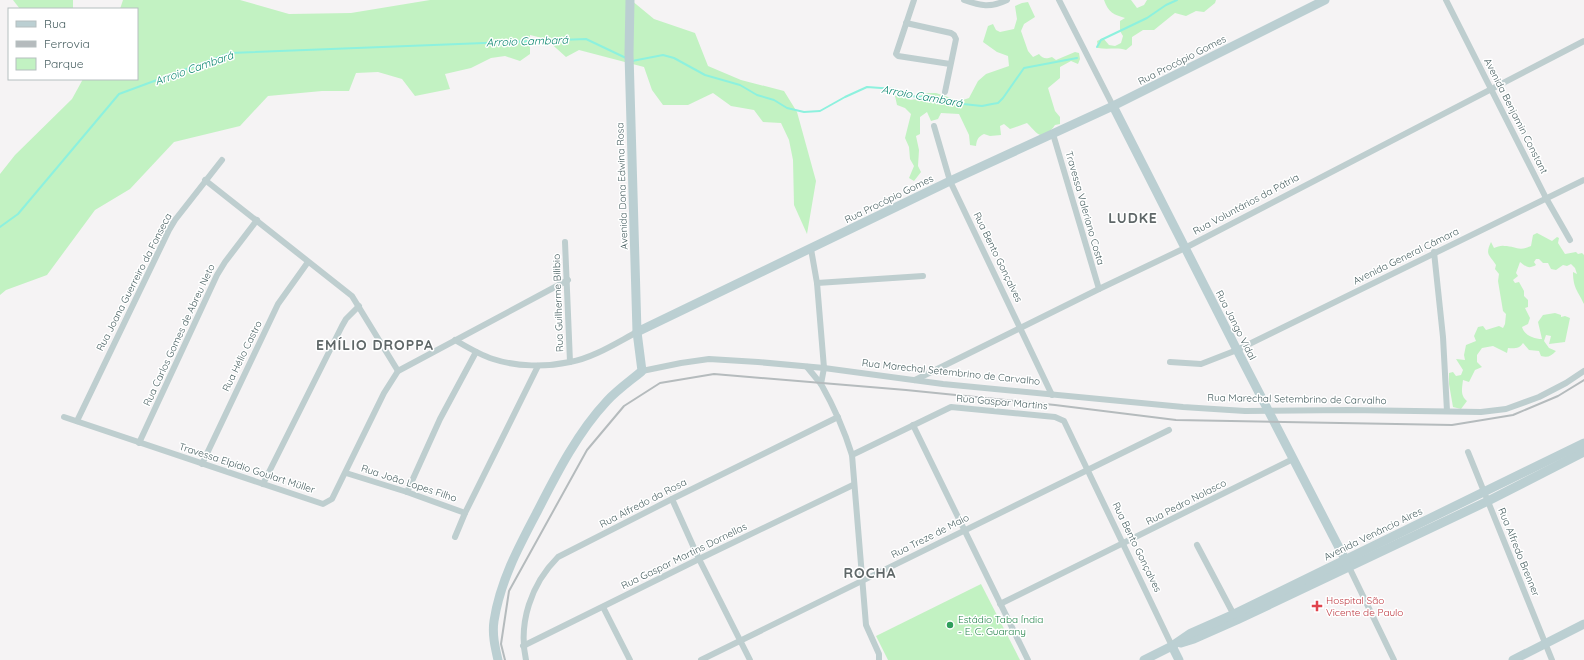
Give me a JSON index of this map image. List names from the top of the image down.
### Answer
{
  "streets": {
    "street": [
      "Rua Procópio Gomes",
      "Avenida Benjamin Constant",
      "Avenida Dona Edwina Rosa",
      "Rua Voluntários da Pátria",
      "Travessa Valeriano Costa",
      "Avenida General Câmara",
      "Rua Bento Gonçalves",
      "Rua Joana Guerreiro da Fonseca",
      "Rua Guilherme Bilibio",
      "Rua Jango Vidal",
      "Rua Carlos Gomes de Abreu Neto",
      "Rua Hélio Castro",
      "Rua Marechal Setembrino de Carvalho",
      "Rua Gaspar Martins",
      "Travessa Elpídio Goulart Müller",
      "Rua João Lopes Filho",
      "Rua Pedro Nolasco",
      "Rua Alfredo da Rosa",
      "Avenida Venâncio Aires",
      "Rua Treze de Maio",
      "Rua Alfredo Brenner",
      "Rua Gaspar Martins Dornellas"
    ]
  },
  "crossings": [
    ["Rua Procópio Gomes", "Avenida Dona Edwina Rosa"],
    ["Rua Procópio Gomes", "Travessa Valeriano Costa"],
    ["Rua Procópio Gomes", "Rua Bento Gonçalves"],
    ["Rua Procópio Gomes", "Rua Guilherme Bilibio"],
    ["Rua Procópio Gomes", "Rua Jango Vidal"],
    ["Rua Procópio Gomes", "Travessa Elpídio Goulart Müller"],
    ["Avenida Benjamin Constant", "Rua Voluntários da Pátria"],
    ["Avenida Benjamin Constant", "Avenida General Câmara"],
    ["Avenida Dona Edwina Rosa", "Rua Marechal Setembrino de Carvalho"],
    ["Rua Voluntários da Pátria", "Travessa Valeriano Costa"],
    ["Rua Voluntários da Pátria", "Rua Bento Gonçalves"],
    ["Rua Voluntários da Pátria", "Rua Jango Vidal"],
    ["Rua Voluntários da Pátria", "Rua Marechal Setembrino de Carvalho"],
    ["Avenida General Câmara", "Rua Jango Vidal"],
    ["Rua Bento Gonçalves", "Rua Marechal Setembrino de Carvalho"],
    ["Rua Bento Gonçalves", "Rua Gaspar Martins"],
    ["Rua Bento Gonçalves", "Rua Pedro Nolasco"],
    ["Rua Bento Gonçalves", "Avenida Venâncio Aires"],
    ["Rua Bento Gonçalves", "Rua Treze de Maio"],
    ["Rua Joana Guerreiro da Fonseca", "Travessa Elpídio Goulart Müller"],
    ["Rua Guilherme Bilibio", "Travessa Elpídio Goulart Müller"],
    ["Rua Jango Vidal", "Rua Marechal Setembrino de Carvalho"],
    ["Rua Jango Vidal", "Rua Pedro Nolasco"],
    ["Rua Jango Vidal", "Avenida Venâncio Aires"],
    ["Rua Carlos Gomes de Abreu Neto", "Travessa Elpídio Goulart Müller"],
    ["Rua Hélio Castro", "Travessa Elpídio Goulart Müller"],
    ["Travessa Elpídio Goulart Müller", "Rua João Lopes Filho"],
    ["Rua Alfredo da Rosa", "Rua Gaspar Martins Dornellas"],
    ["Avenida Venâncio Aires", "Rua Alfredo Brenner"]
  ],
  "districts": ["LUDKE", "EMÍLIO DROPPA", "ROCHA"],
  "water": ["Arroio Cambará"],
  "places": {
    "health": ["Hospital São Vicente de Paulo"],
    "other": ["Estádio Taba Índia - E. C. Guarany"]
  },
  "legend": ["Rua", "Ferrovia", "Parque"]
}
